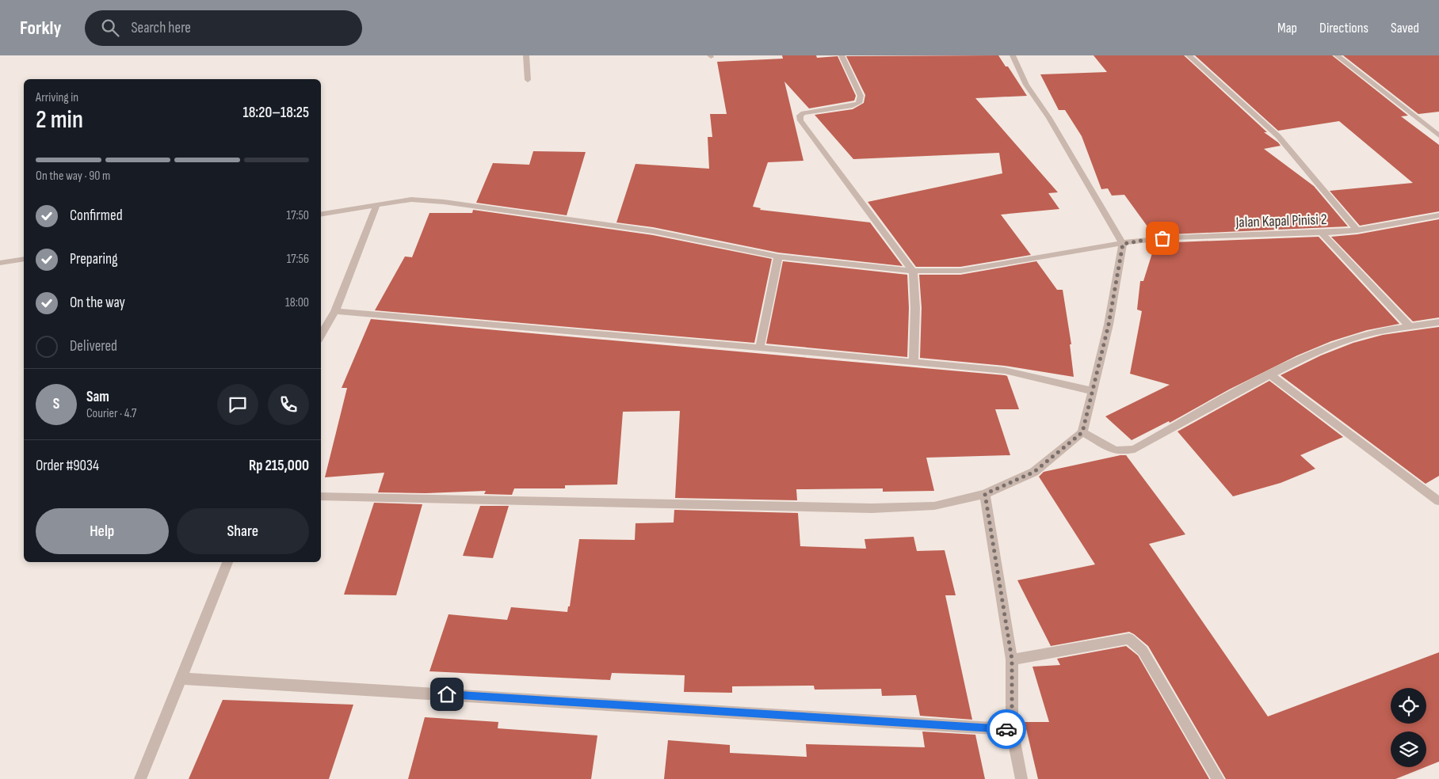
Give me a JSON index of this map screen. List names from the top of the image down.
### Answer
{
  "streets": {
    "street": ["Jalan Kapal Pinisi 2"]
  },
  "page": {
    "header": "Forkly",
    "search": "Search here",
    "nav": ["Map", "Directions", "Saved"],
    "heading": ["2 min", "Arriving in", "18:20–18:25"],
    "panel": [
      "Sam",
      "Courier · 4.7",
      "Order #9034",
      "Rp 215,000"
    ],
    "bar": "On the way · 90 m",
    "list": [
      ["Confirmed", "17:50"],
      ["Preparing", "17:56"],
      ["On the way", "18:00"],
      "Delivered"
    ],
    "round": "S",
    "buttons": ["Help", "Share"]
  }
}
